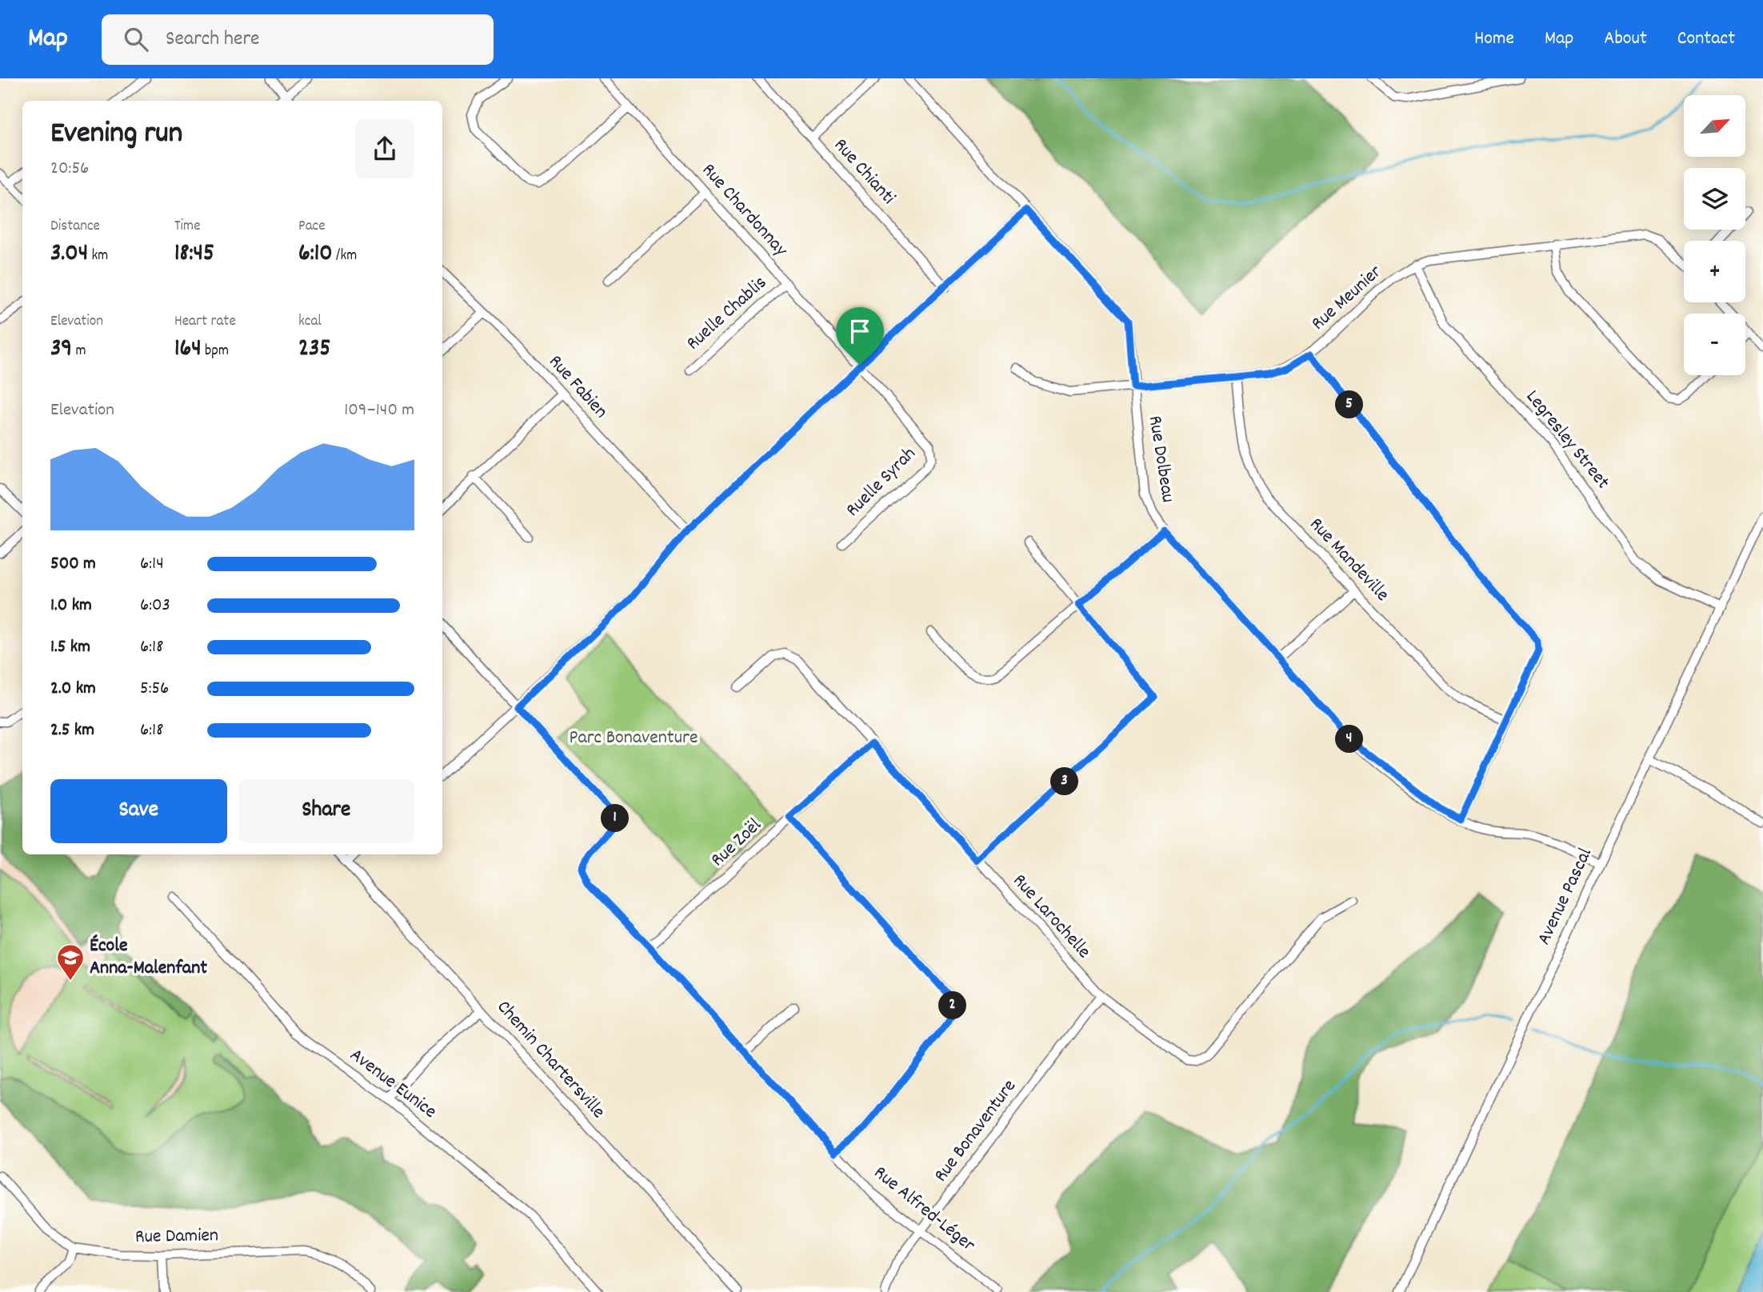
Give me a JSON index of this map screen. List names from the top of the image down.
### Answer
{
  "streets": {
    "street": [
      "Rue Chianti",
      "Rue Chardonnay",
      "Rue Meunier",
      "Ruelle Chablis",
      "Rue Fabien",
      "Legresley Street",
      "Rue Dolbeau",
      "Ruelle Syrah",
      "Rue Mandeville",
      "Rue Zoël",
      "Avenue Pascal",
      "Rue Larochelle",
      "Chemin Chartersville",
      "Avenue Eunice",
      "Rue Bonaventure",
      "Rue Alfred-Léger",
      "Rue Damien"
    ]
  },
  "crossings": [
    ["Rue Chardonnay", "Ruelle Chablis"],
    ["Rue Chardonnay", "Ruelle Syrah"],
    ["Rue Meunier", "Legresley Street"],
    ["Rue Meunier", "Rue Dolbeau"],
    ["Rue Meunier", "Rue Mandeville"],
    ["Legresley Street", "Avenue Pascal"],
    ["Rue Dolbeau", "Avenue Pascal"],
    ["Rue Zoël", "Rue Larochelle"],
    ["Rue Zoël", "Rue Alfred-Léger"],
    ["Rue Larochelle", "Rue Bonaventure"],
    ["Rue Bonaventure", "Rue Alfred-Léger"]
  ],
  "parks": ["Parc Bonaventure"],
  "places": {
    "school or university": ["École Anna-Malenfant"]
  },
  "north": "top right",
  "page": {
    "header": "Map",
    "search": "Search here",
    "nav": [
      "Home",
      "Map",
      "About",
      "Contact"
    ],
    "map_buttons": ["+", "−"],
    "heading": ["Evening run", "20:56"],
    "stats": [
      ["Distance", "3.04 km"],
      ["Time", "18:45"],
      ["Pace", "6:10 /km"],
      ["Elevation", "39 m"],
      ["Heart rate", "164 bpm"],
      ["kcal", "235"]
    ],
    "chart": ["Elevation", "109–140 m"],
    "pins": [
      "5",
      "4",
      "3",
      "1",
      "2"
    ],
    "list": [
      {
        "name": "500 m",
        "note": "6:14"
      },
      {
        "name": "1.0 km",
        "note": "6:03"
      },
      {
        "name": "1.5 km",
        "note": "6:18"
      },
      {
        "name": "2.0 km",
        "note": "5:56"
      },
      {
        "name": "2.5 km",
        "note": "6:18"
      }
    ],
    "buttons": ["Save", "Share"]
  }
}
